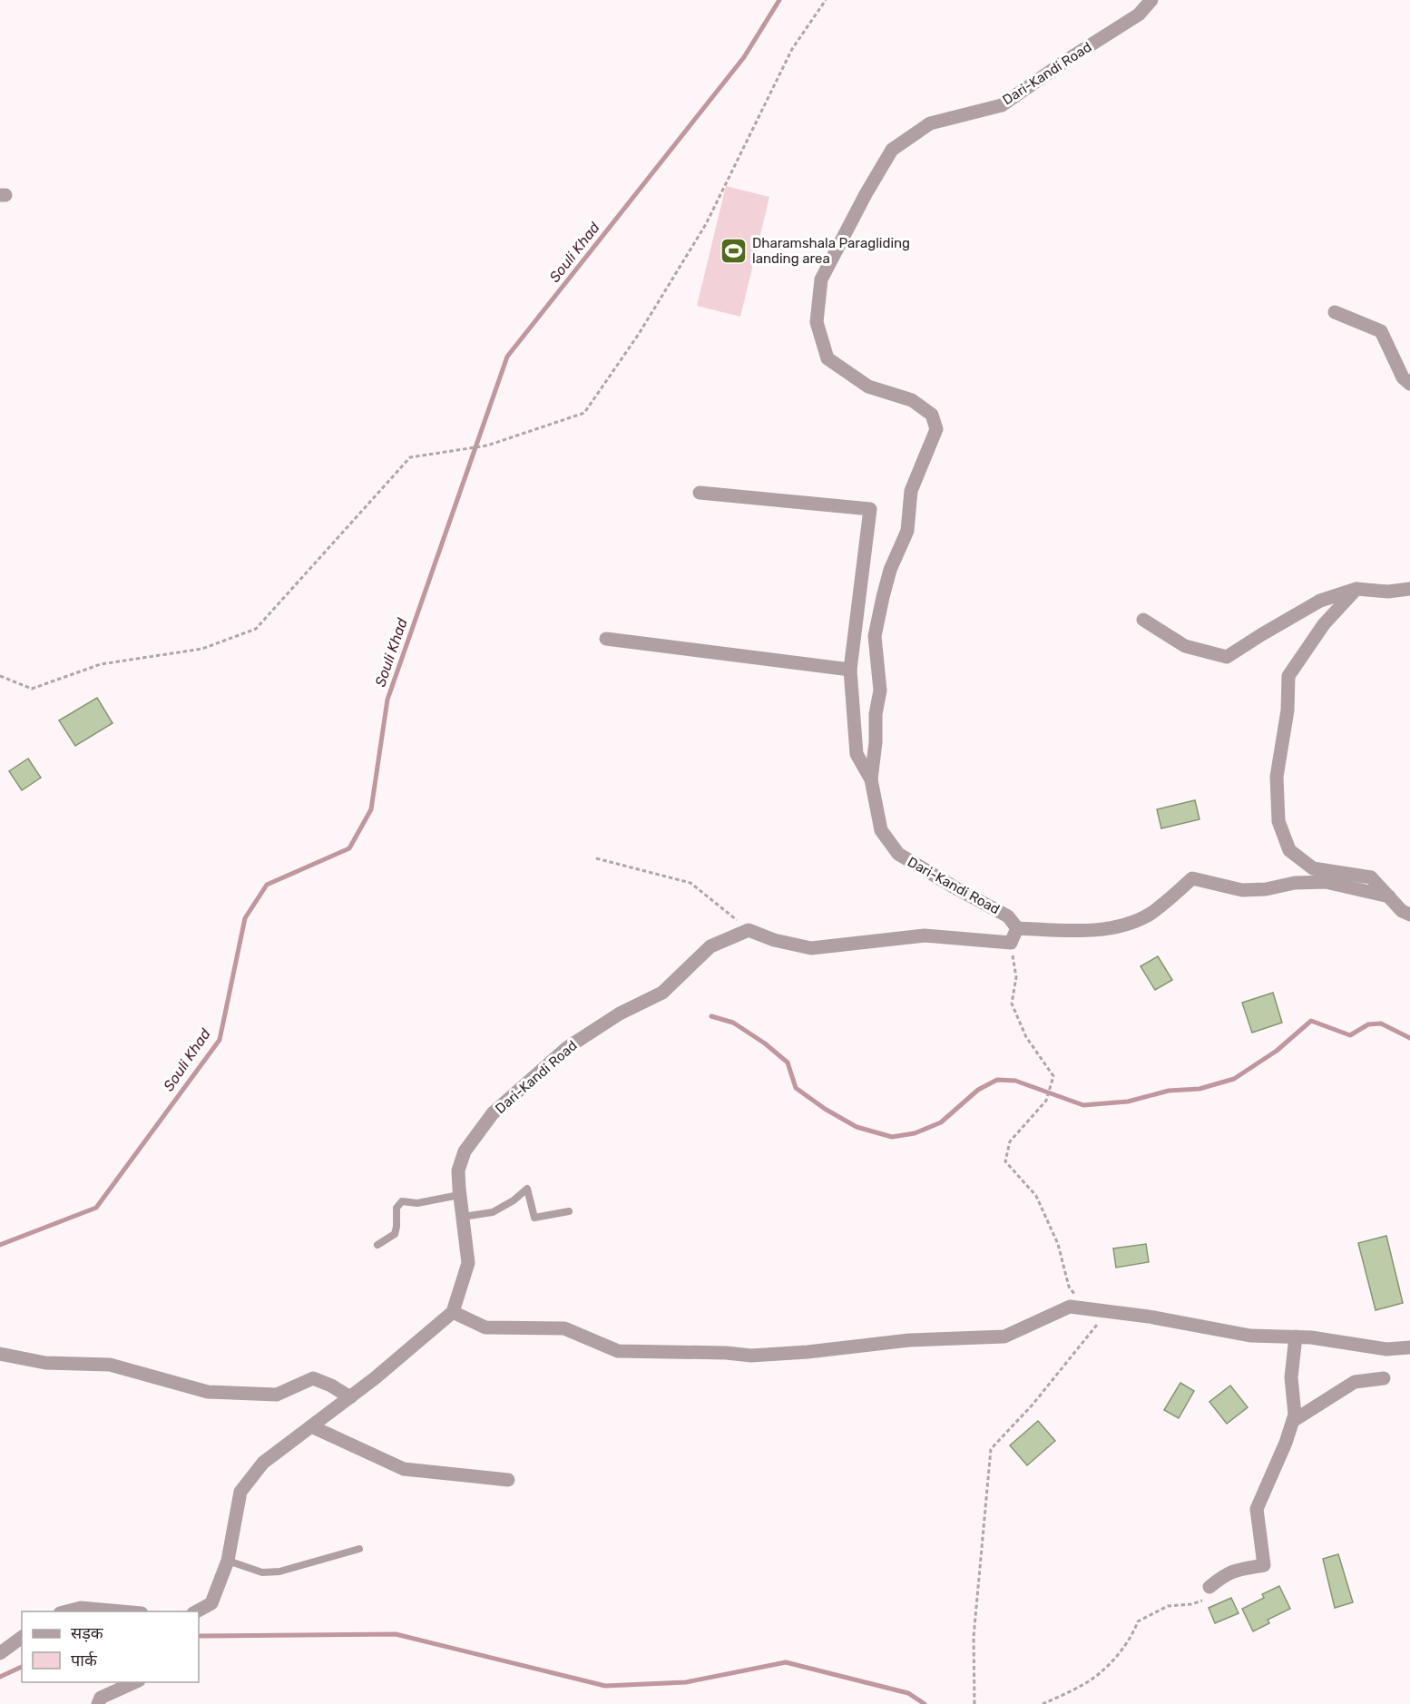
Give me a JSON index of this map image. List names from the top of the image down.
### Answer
{
  "streets": {
    "street": ["Dari-Kandi Road"]
  },
  "water": ["Souli Khad"],
  "places": {
    "sports": ["Dharamshala Paragliding landing area"]
  },
  "legend": ["सड़क", "पार्क"]
}
